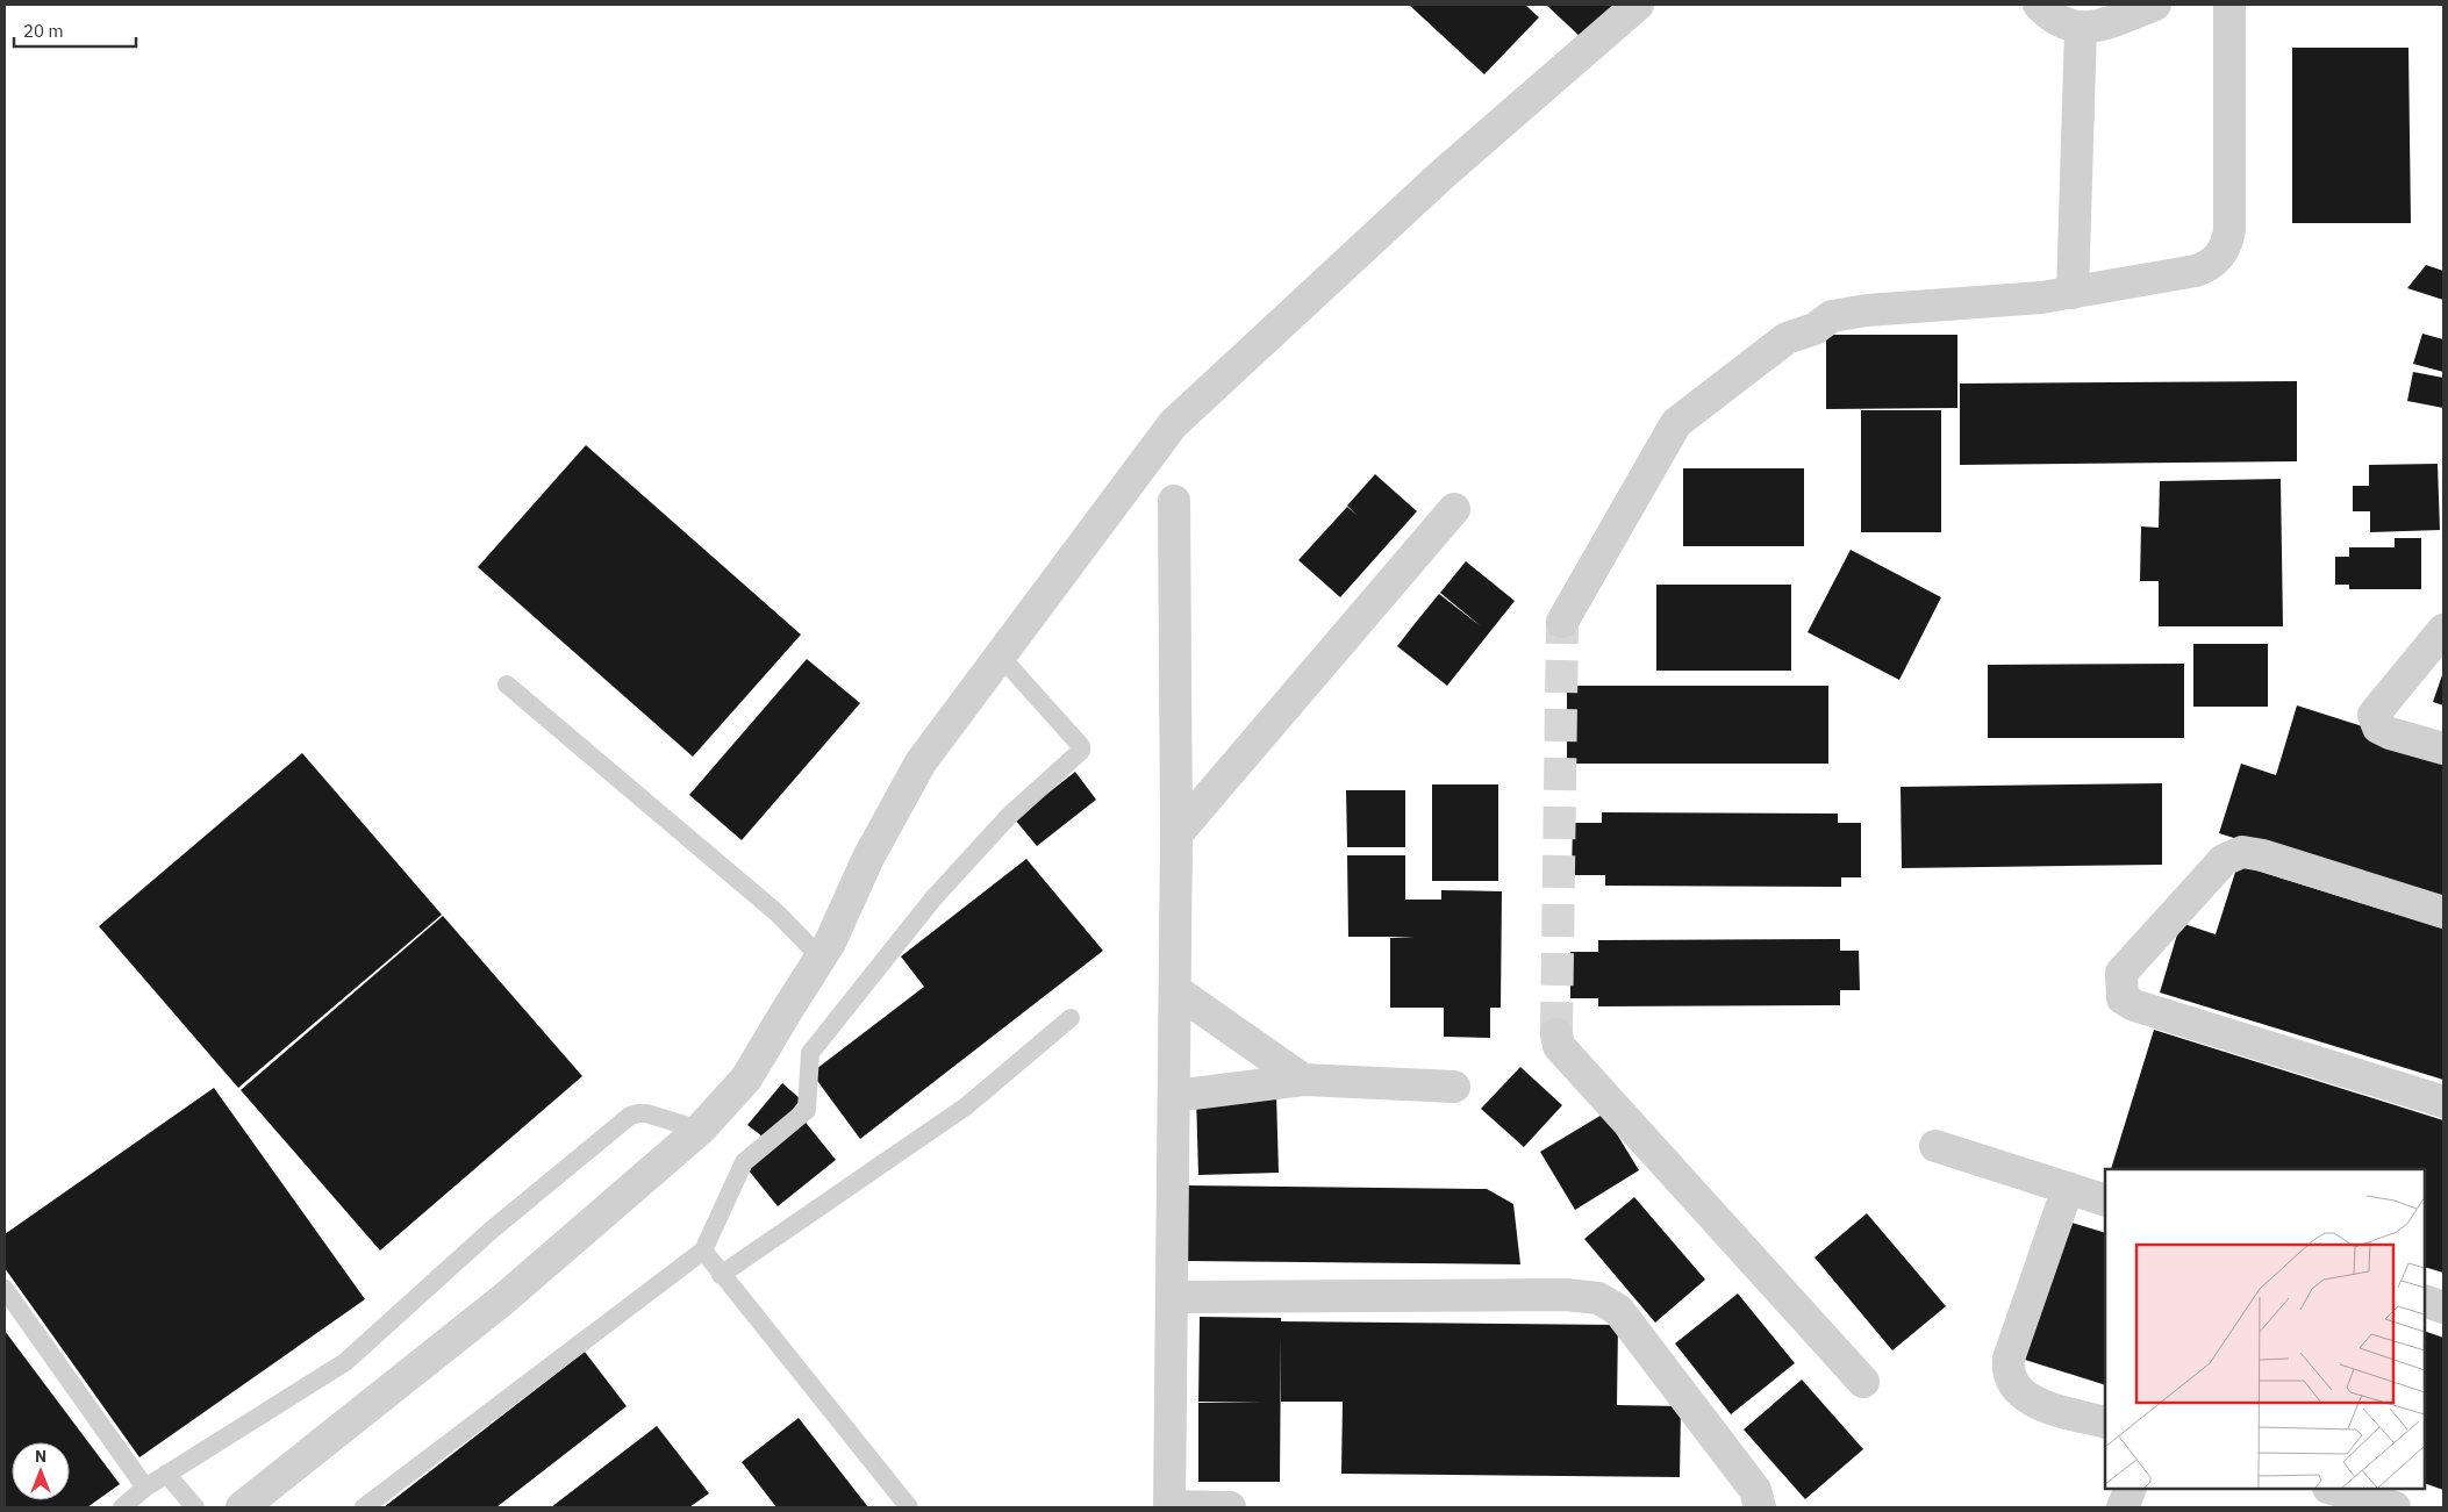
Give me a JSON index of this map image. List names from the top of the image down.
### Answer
{
  "scale_bar": "20 m",
  "north": "top"
}
